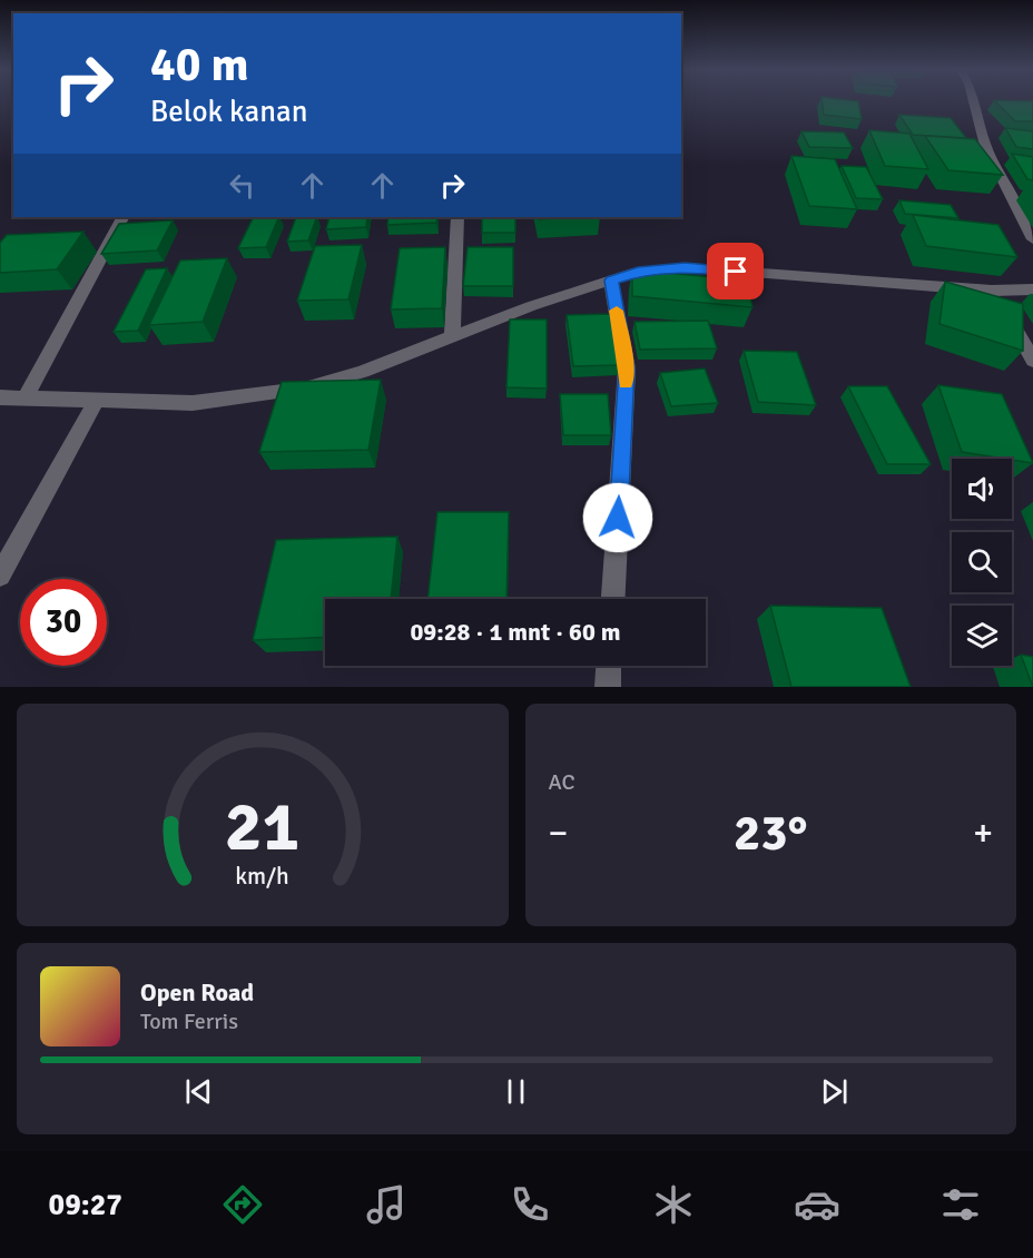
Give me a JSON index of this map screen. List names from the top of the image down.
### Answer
{
  "page": {
    "turn": ["40 m", "Belok kanan"],
    "limit": "30",
    "trip": "09:28 · 1 mnt · 60 m",
    "tile": "AC",
    "heat": ["−", "23°", "+"],
    "song": ["Open Road", "Tom Ferris"],
    "tabs": "09:27",
    "gauge": ["21", "km/h"]
  }
}
